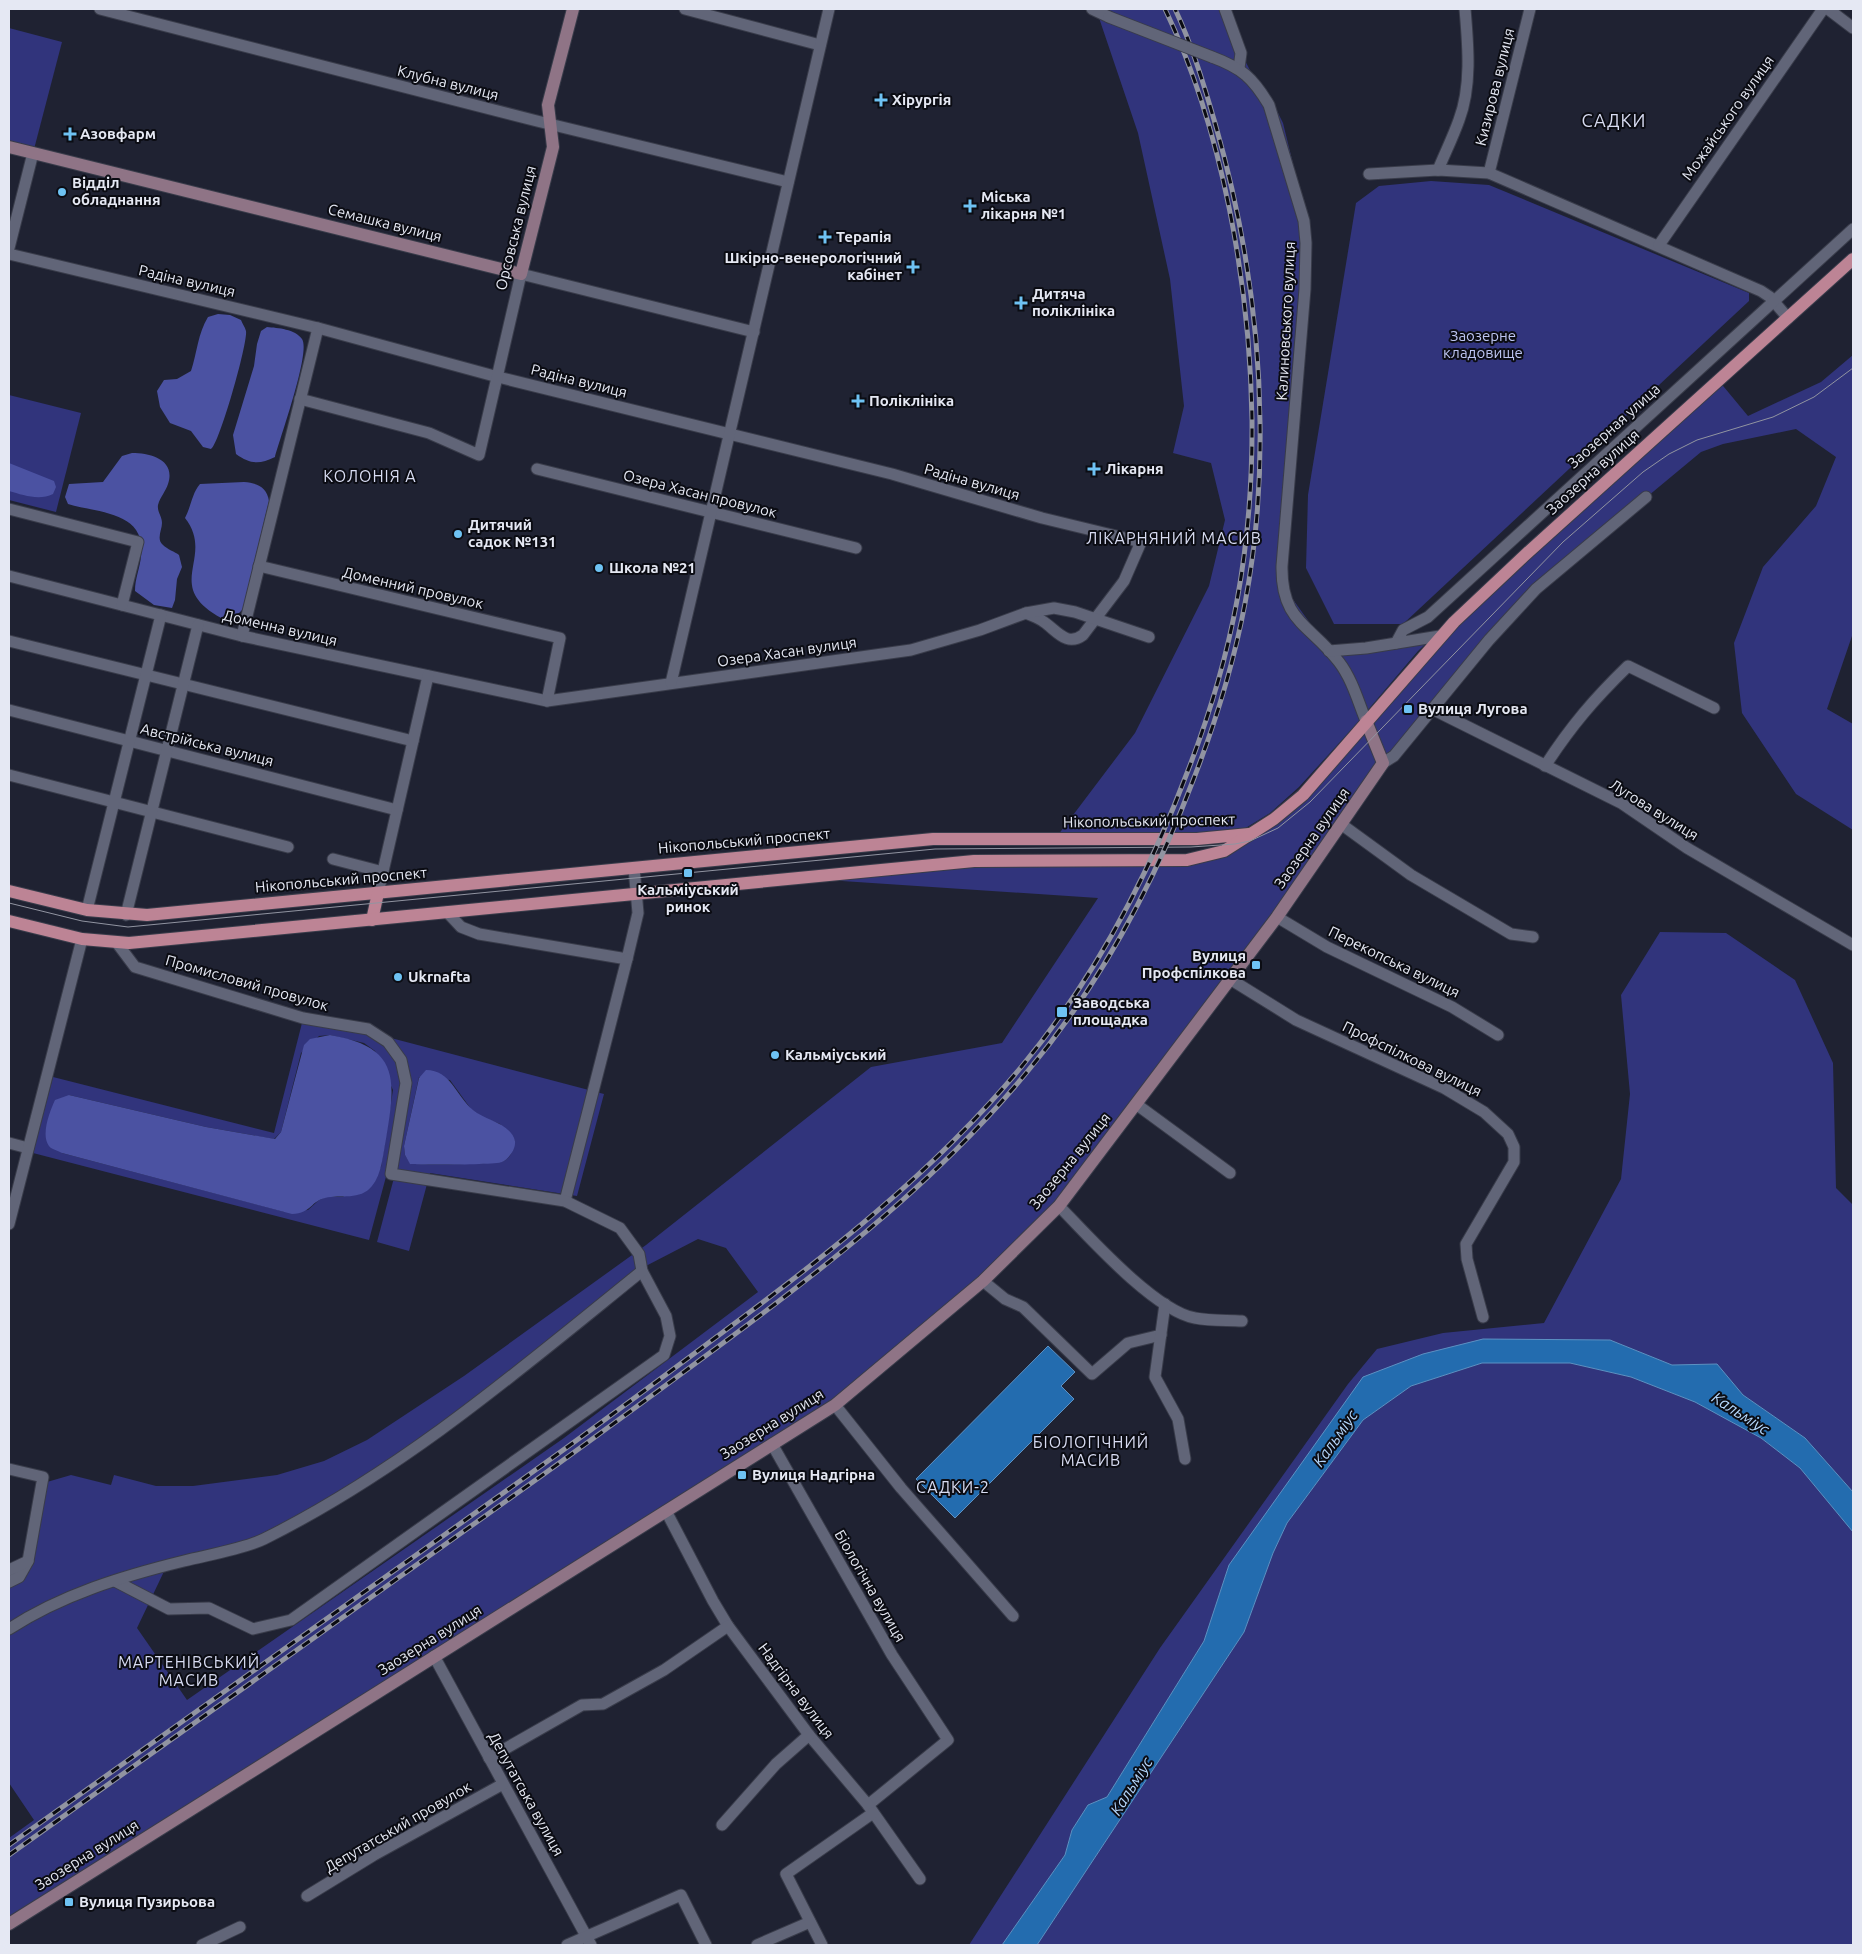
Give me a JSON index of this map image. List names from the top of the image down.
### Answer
{
  "streets": {
    "main road": ["Заозерна вулиця", "Нікопольський проспект"],
    "street": [
      "Клубна вулиця",
      "Кизирова вулиця",
      "Можайського вулиця",
      "Семашка вулиця",
      "Орсовська вулиця",
      "Радіна вулиця",
      "Калиновського вулиця",
      "Заозерная улица",
      "Озера Хасан провулок",
      "Доменний провулок",
      "Доменна вулиця",
      "Озера Хасан вулиця",
      "Австрійська вулиця",
      "Лугова вулиця",
      "Перекопська вулиця",
      "Промисловий провулок",
      "Профспілкова вулиця",
      "Біологічна вулиця",
      "Надгірна вулиця",
      "Депутатська вулиця",
      "Депутатський провулок"
    ]
  },
  "crossings": [
    ["Клубна вулиця", "Орсовська вулиця"],
    ["Семашка вулиця", "Орсовська вулиця"],
    ["Орсовська вулиця", "Радіна вулиця"],
    ["Радіна вулиця", "Озера Хасан вулиця"],
    ["Калиновського вулиця", "Заозерна вулиця"],
    ["Заозерна вулиця", "Лугова вулиця"],
    ["Заозерна вулиця", "Нікопольський проспект"],
    ["Заозерна вулиця", "Перекопська вулиця"],
    ["Заозерна вулиця", "Профспілкова вулиця"],
    ["Заозерна вулиця", "Біологічна вулиця"],
    ["Заозерна вулиця", "Надгірна вулиця"],
    ["Заозерна вулиця", "Депутатська вулиця"],
    ["Доменний провулок", "Доменна вулиця"],
    ["Доменний провулок", "Озера Хасан вулиця"],
    ["Доменна вулиця", "Озера Хасан вулиця"],
    ["Нікопольський проспект", "Промисловий провулок"],
    ["Біологічна вулиця", "Надгірна вулиця"],
    ["Депутатська вулиця", "Депутатський провулок"]
  ],
  "districts": [
    "САДКИ",
    "КОЛОНІЯ А",
    "ЛІКАРНЯНИЙ МАСИВ",
    "БІОЛОГІЧНИЙ МАСИВ",
    "САДКИ-2",
    "МАРТЕНІВСЬКИЙ МАСИВ"
  ],
  "water": ["Кальміус"],
  "parks": ["Заозерне кладовище"],
  "places": {
    "health": [
      "Хірургія",
      "Азовфарм",
      "Міська лікарня №1",
      "Терапія",
      "Шкірно-венерологічний кабінет",
      "Дитяча поліклініка",
      "Поліклініка",
      "Лікарня"
    ],
    "other": [
      "Відділ обладнання",
      "Дитячий садок №131",
      "Школа №21",
      "Ukrnafta",
      "Кальміуський"
    ],
    "transit": [
      "Вулиця Лугова",
      "Кальміуський ринок",
      "Вулиця Профспілкова",
      "Заводська площадка",
      "Вулиця Надгірна",
      "Вулиця Пузирьова"
    ]
  }
}
